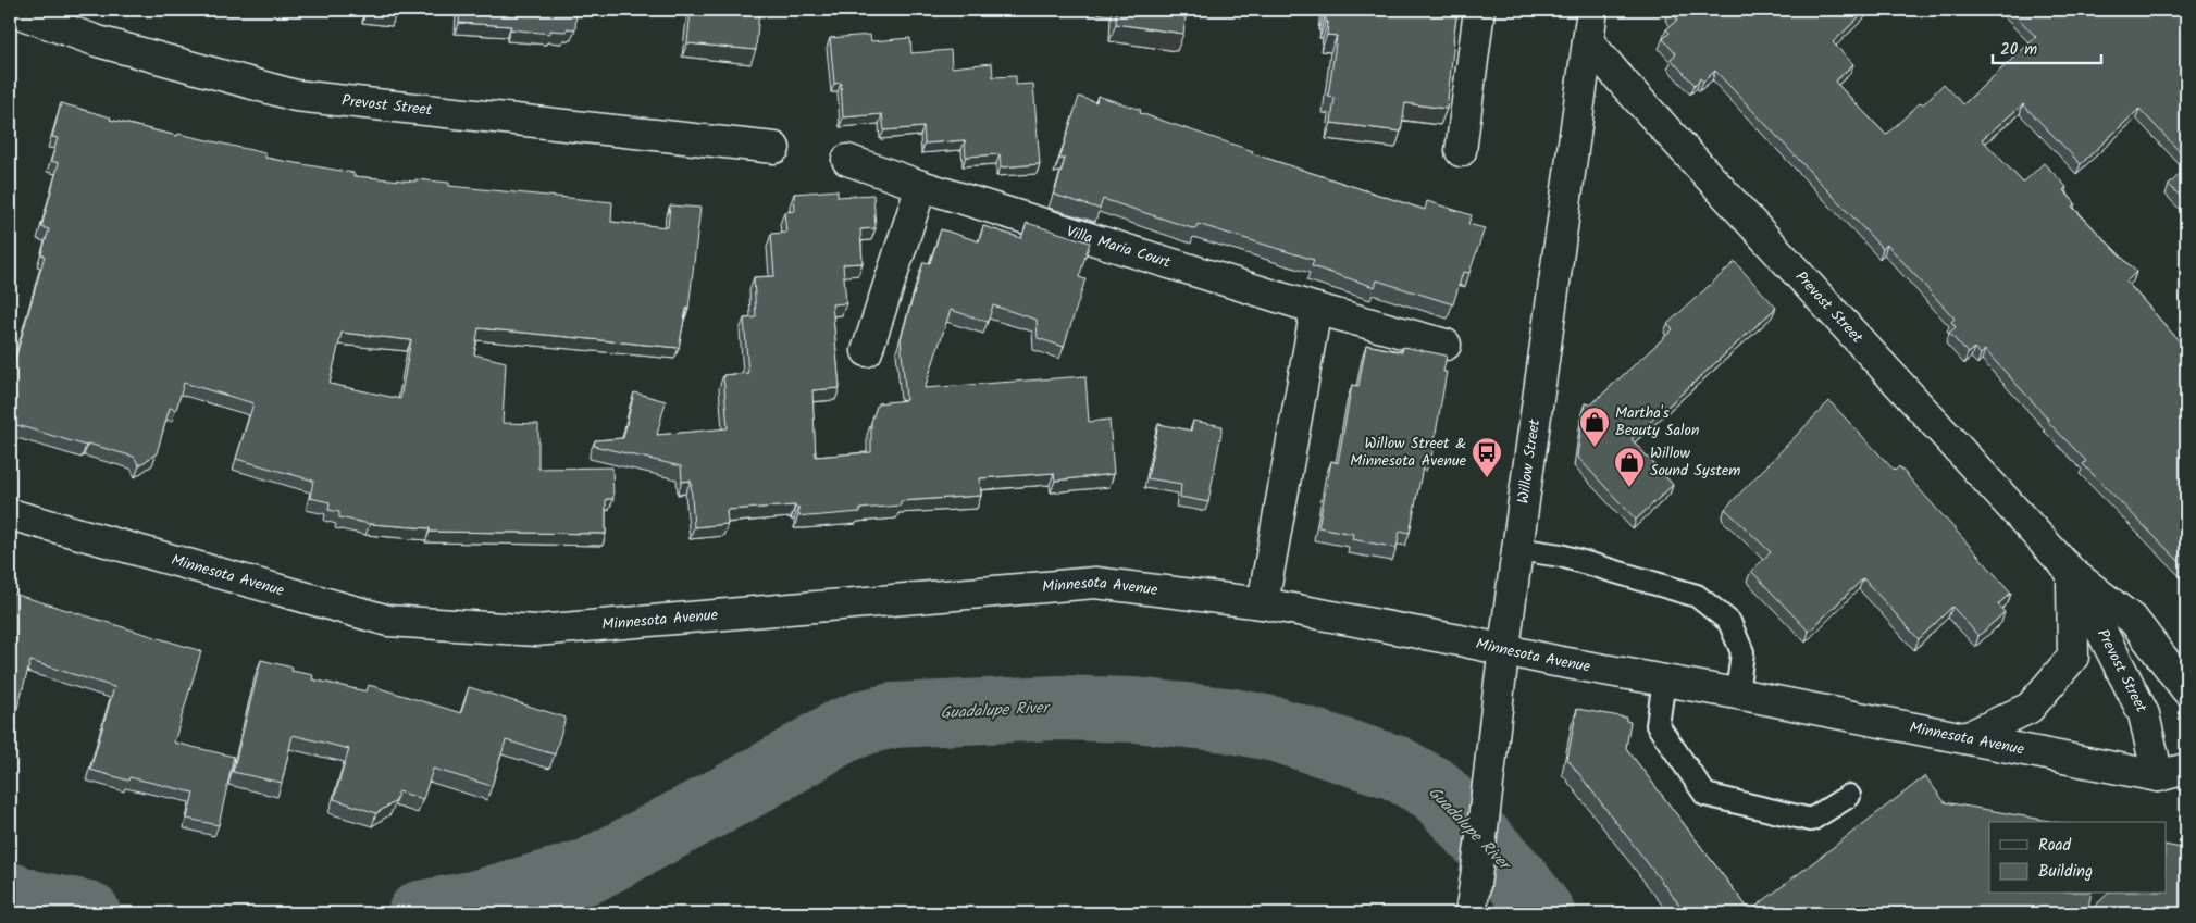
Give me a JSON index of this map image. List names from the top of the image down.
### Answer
{
  "streets": {
    "street": [
      "Prevost Street",
      "Villa Maria Court",
      "Willow Street",
      "Minnesota Avenue"
    ]
  },
  "crossings": [
    ["Prevost Street", "Willow Street"],
    ["Prevost Street", "Minnesota Avenue"],
    ["Willow Street", "Minnesota Avenue"]
  ],
  "water": ["Guadalupe River"],
  "places": {
    "shop": ["Martha's Beauty Salon", "Willow Sound System"],
    "bus stop": ["Willow Street & Minnesota Avenue"]
  },
  "legend": ["Road", "Building"],
  "scale_bar": "20 m"
}
